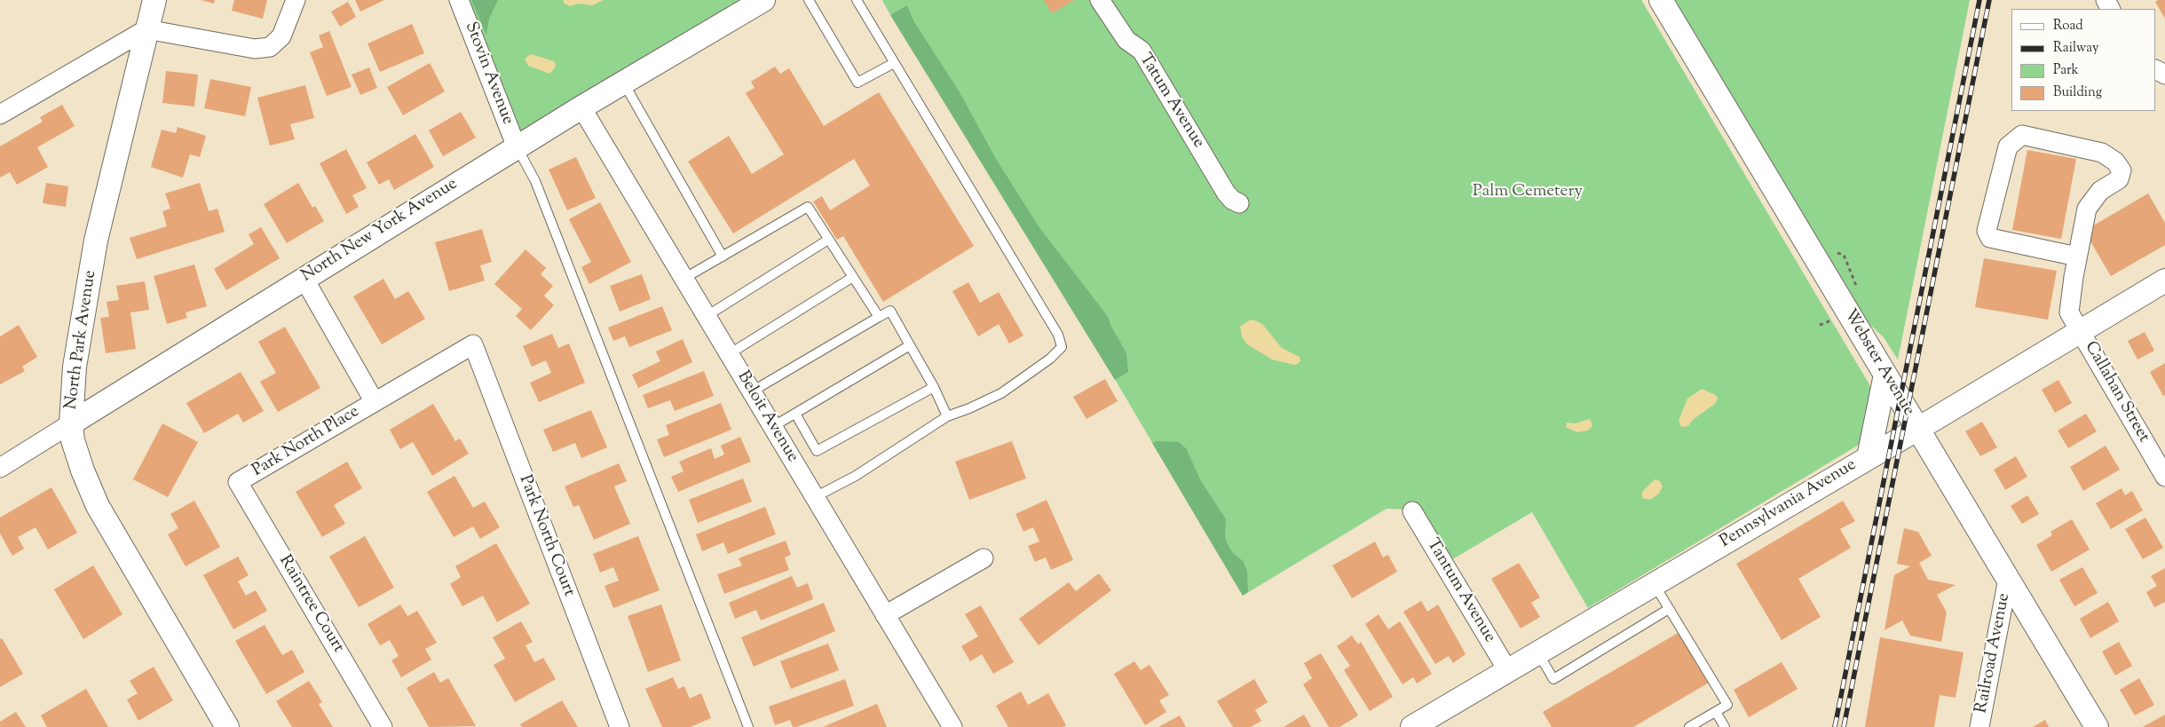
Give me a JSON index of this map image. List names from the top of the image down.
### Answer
{
  "streets": {
    "street": [
      "Stovin Avenue",
      "Tatum Avenue",
      "North New York Avenue",
      "North Park Avenue",
      "Webster Avenue",
      "Callahan Street",
      "Beloit Avenue",
      "Park North Place",
      "Pennsylvania Avenue",
      "Park North Court",
      "Tantum Avenue",
      "Raintree Court",
      "Railroad Avenue"
    ]
  },
  "crossings": [
    ["Stovin Avenue", "North New York Avenue"],
    ["North New York Avenue", "North Park Avenue"],
    ["North New York Avenue", "Beloit Avenue"],
    ["North New York Avenue", "Park North Place"],
    ["Webster Avenue", "Pennsylvania Avenue"],
    ["Webster Avenue", "Railroad Avenue"],
    ["Callahan Street", "Pennsylvania Avenue"],
    ["Park North Place", "Park North Court"],
    ["Park North Place", "Raintree Court"],
    ["Pennsylvania Avenue", "Tantum Avenue"]
  ],
  "parks": ["Palm Cemetery"],
  "legend": [
    "Road",
    "Railway",
    "Park",
    "Building"
  ]
}
